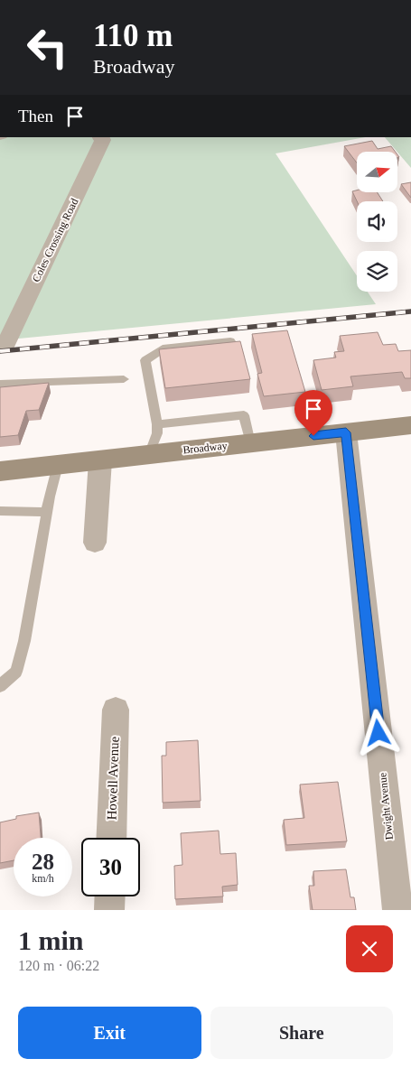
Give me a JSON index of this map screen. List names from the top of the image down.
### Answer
{
  "streets": {
    "street": [
      "Coles Crossing Road",
      "Broadway",
      "Howell Avenue",
      "Dwight Avenue"
    ]
  },
  "crossings": [
    ["Broadway", "Dwight Avenue"]
  ],
  "north": "right",
  "page": {
    "turn": ["110 m", "Broadway"],
    "then": "Then",
    "speed": "28 km/h",
    "limit": "30",
    "heading": ["1 min", "120 m · 06:22"],
    "buttons": ["Exit", "Share"]
  }
}
